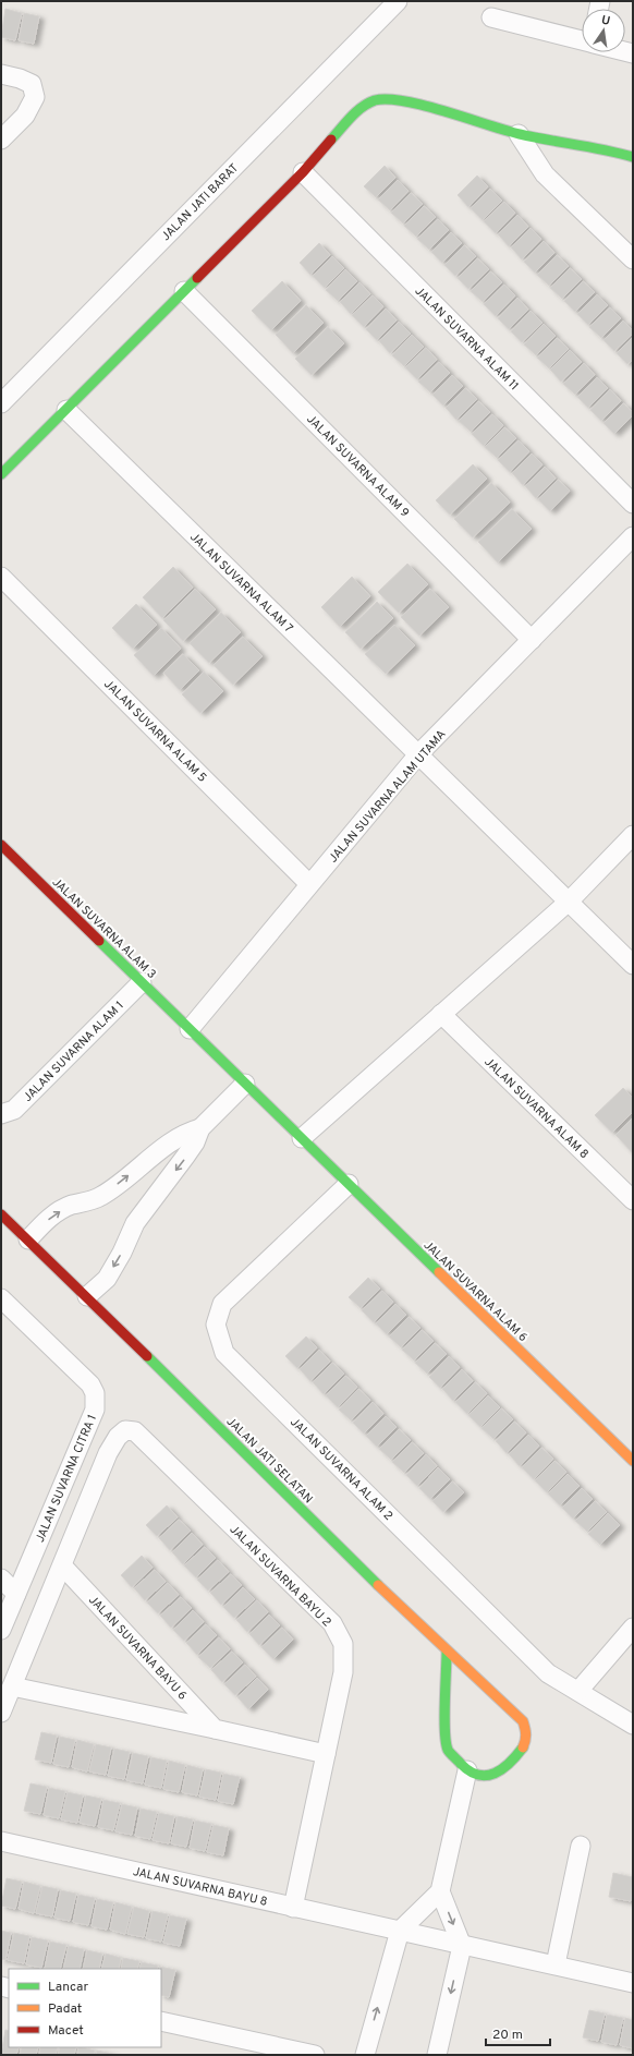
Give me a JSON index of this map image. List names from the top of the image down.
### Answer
{
  "streets": {
    "street": [
      "JALAN JATI BARAT",
      "JALAN SUVARNA ALAM 11",
      "JALAN SUVARNA ALAM 9",
      "JALAN SUVARNA ALAM 7",
      "JALAN SUVARNA ALAM 5",
      "JALAN SUVARNA ALAM UTAMA",
      "JALAN SUVARNA ALAM 3",
      "JALAN SUVARNA ALAM 1",
      "JALAN SUVARNA ALAM 8",
      "JALAN SUVARNA ALAM 6",
      "JALAN JATI SELATAN",
      "JALAN SUVARNA ALAM 2",
      "JALAN SUVARNA CITRA 1",
      "JALAN SUVARNA BAYU 2",
      "JALAN SUVARNA BAYU 6",
      "JALAN SUVARNA BAYU 8"
    ]
  },
  "crossings": [
    ["JALAN SUVARNA ALAM 9", "JALAN SUVARNA ALAM UTAMA"],
    ["JALAN SUVARNA ALAM 7", "JALAN SUVARNA ALAM UTAMA"],
    ["JALAN SUVARNA ALAM 5", "JALAN SUVARNA ALAM UTAMA"],
    ["JALAN SUVARNA ALAM UTAMA", "JALAN SUVARNA ALAM 3"],
    ["JALAN SUVARNA ALAM 3", "JALAN SUVARNA ALAM 1"],
    ["JALAN SUVARNA ALAM 3", "JALAN SUVARNA ALAM 6"],
    ["JALAN SUVARNA ALAM 6", "JALAN SUVARNA ALAM 2"],
    ["JALAN SUVARNA BAYU 2", "JALAN SUVARNA BAYU 6"],
    ["JALAN SUVARNA BAYU 2", "JALAN SUVARNA BAYU 8"]
  ],
  "legend": ["Lancar", "Padat", "Macet"],
  "scale_bar": "20 m",
  "north": "top"
}
